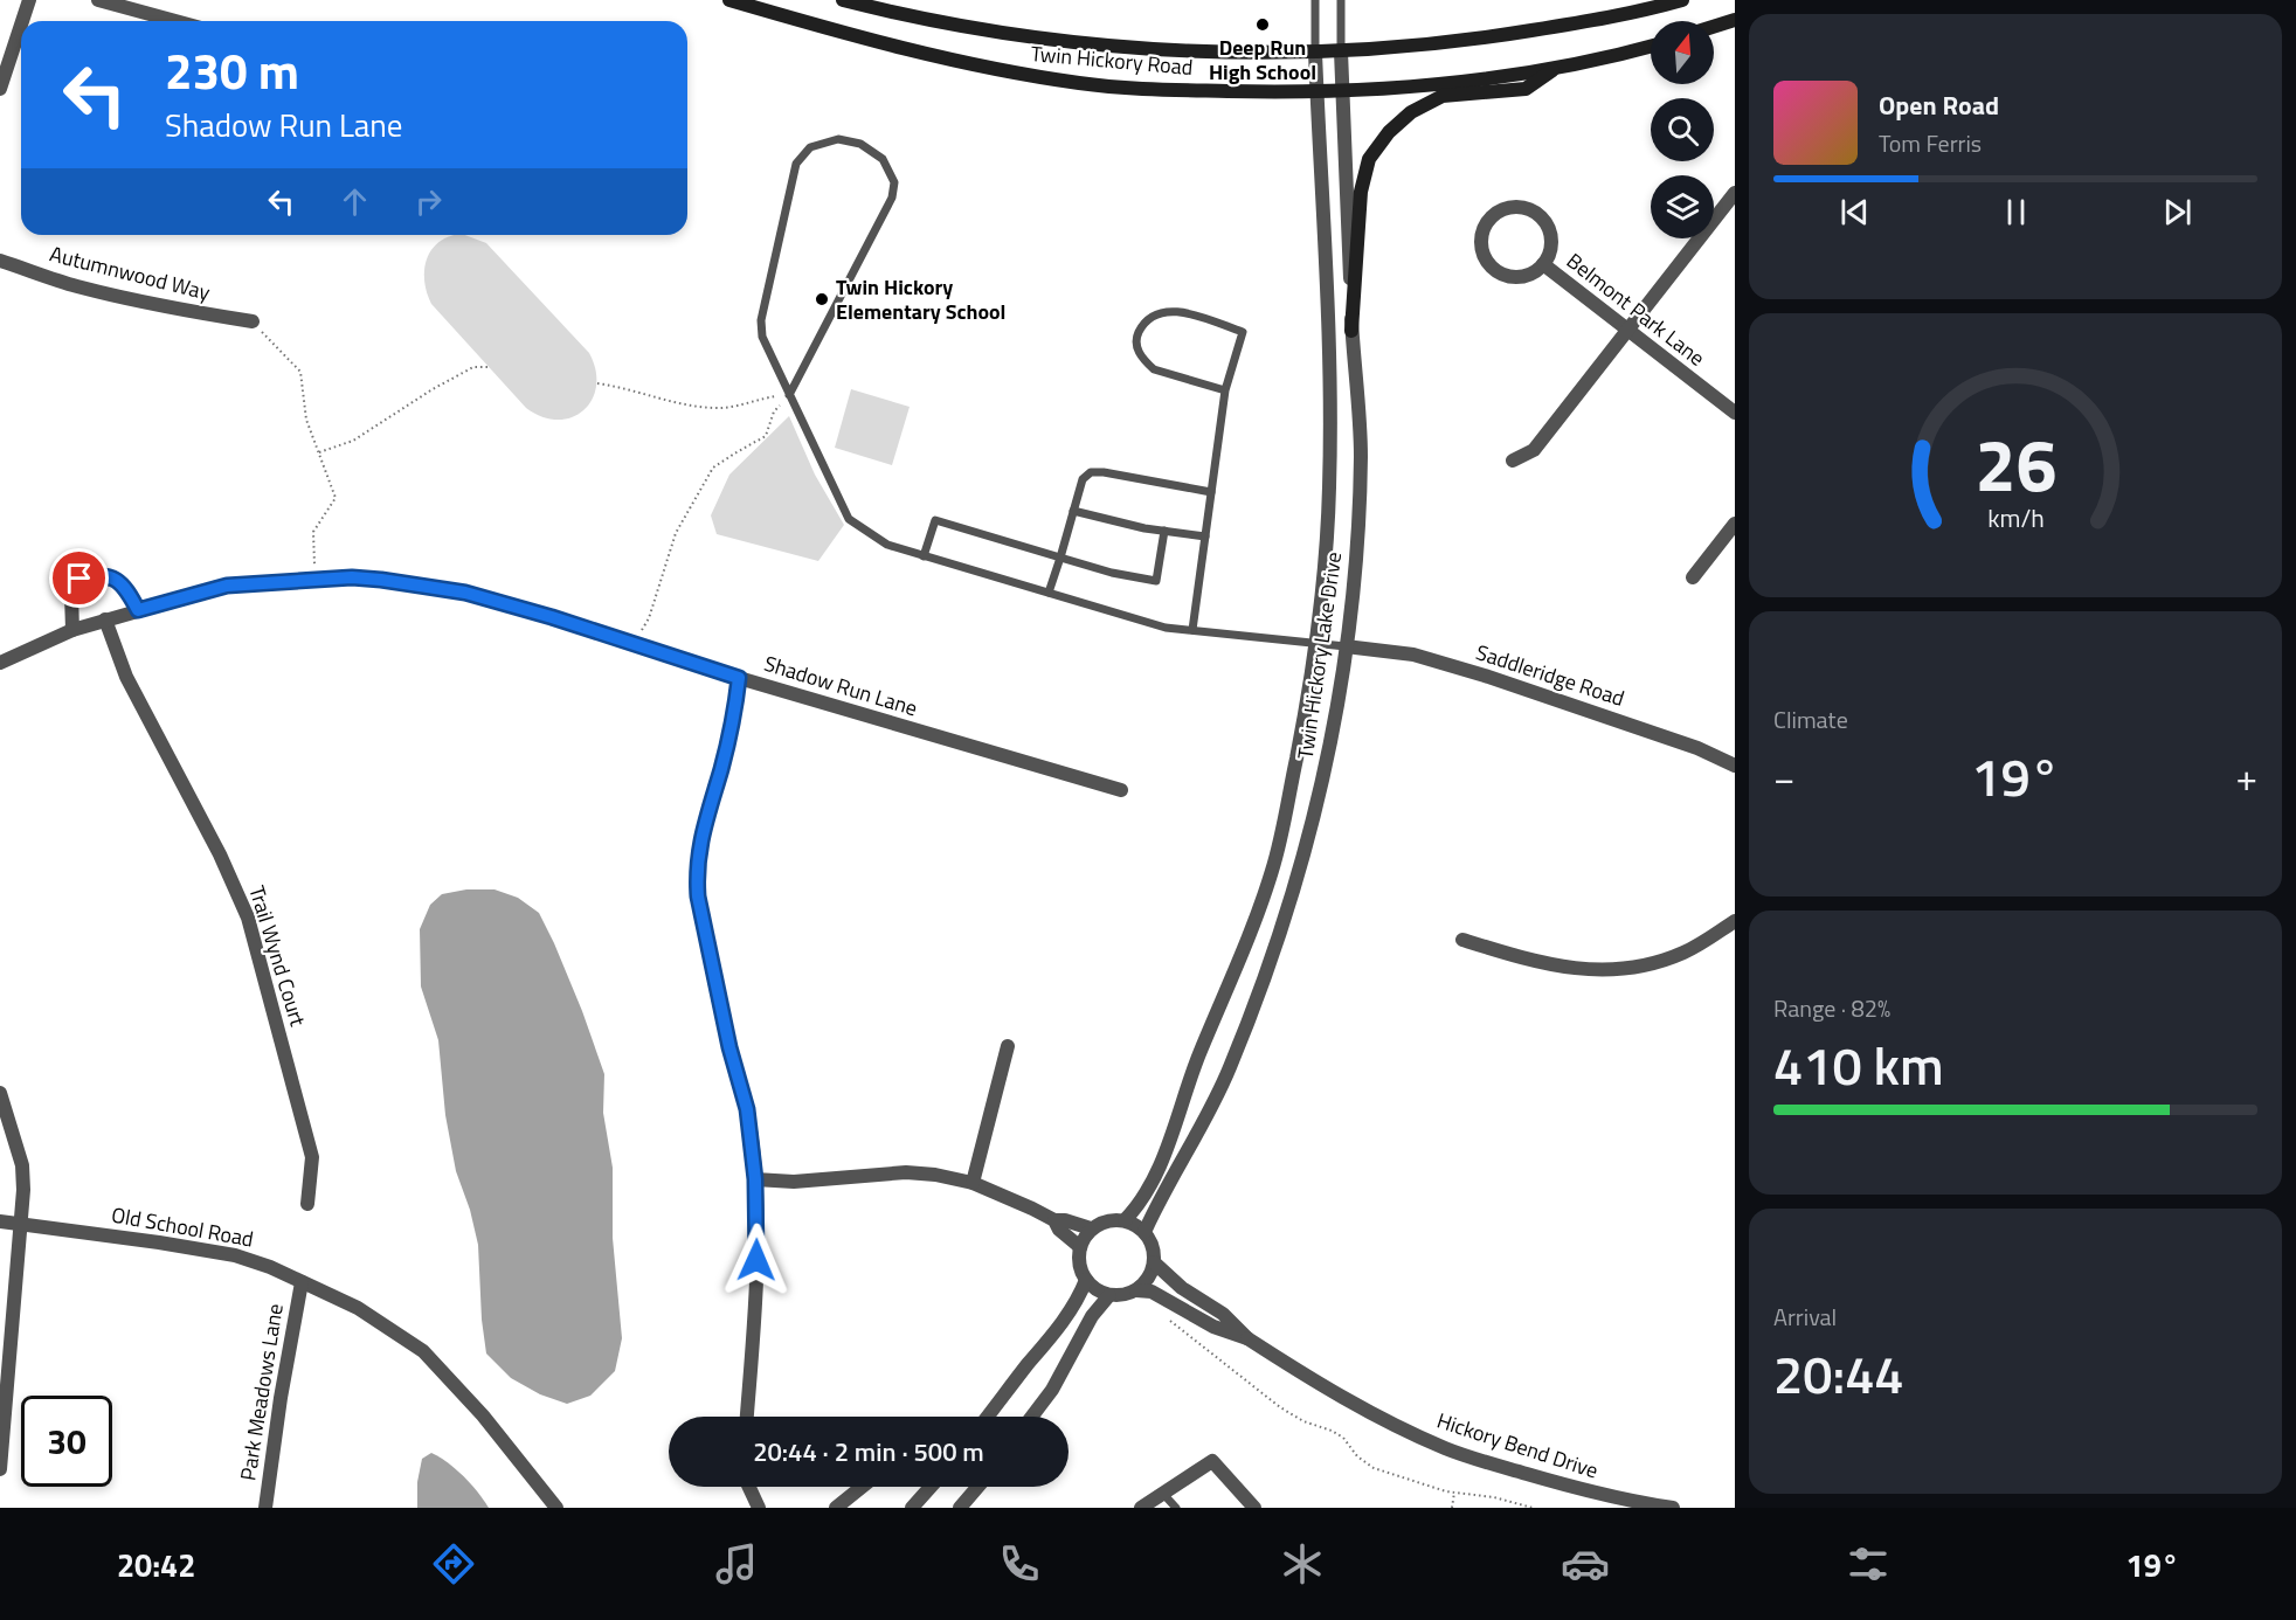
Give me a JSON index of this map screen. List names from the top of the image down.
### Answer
{
  "streets": {
    "main road": ["Twin Hickory Road"],
    "street": [
      "Autumnwood Way",
      "Belmont Park Lane",
      "Twin Hickory Lake Drive",
      "Saddleridge Road",
      "Shadow Run Lane",
      "Trail Wynd Court",
      "Old School Road",
      "Park Meadows Lane",
      "Hickory Bend Drive"
    ]
  },
  "crossings": [
    ["Twin Hickory Road", "Twin Hickory Lake Drive"],
    ["Twin Hickory Lake Drive", "Saddleridge Road"],
    ["Twin Hickory Lake Drive", "Hickory Bend Drive"],
    ["Shadow Run Lane", "Trail Wynd Court"],
    ["Old School Road", "Park Meadows Lane"]
  ],
  "places": ["Deep Run High School", "Twin Hickory Elementary School"],
  "north": "top",
  "page": {
    "turn": ["230 m", "Shadow Run Lane"],
    "song": ["Open Road", "Tom Ferris"],
    "tile": [
      "Climate",
      ["Range · 82%", "410 km"],
      ["Arrival", "20:44"]
    ],
    "heat": ["−", "19°", "+"],
    "limit": "30",
    "trip": "20:44 · 2 min · 500 m",
    "tabs": ["20:42", "19°"],
    "gauge": ["26", "km/h"]
  }
}
